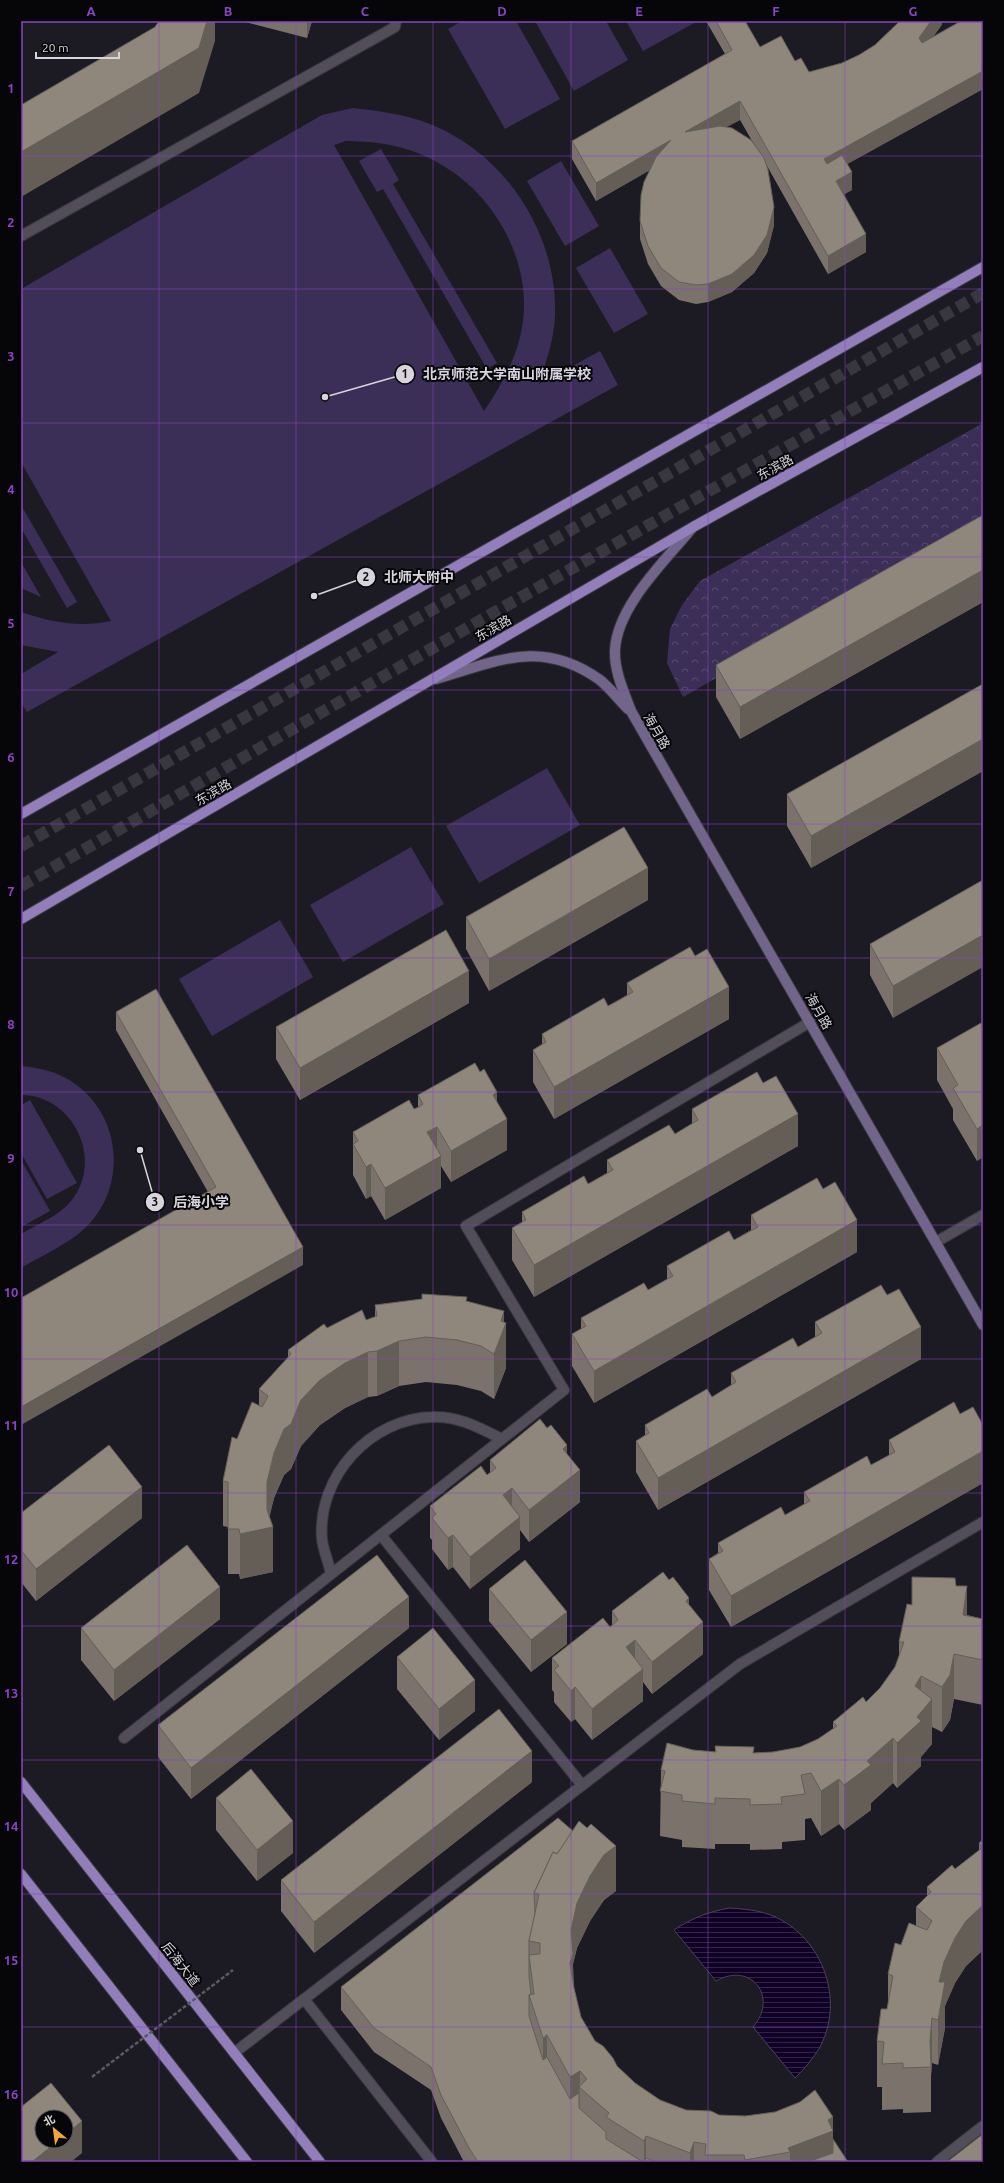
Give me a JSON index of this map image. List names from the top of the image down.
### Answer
{
  "streets": {
    "main road": ["东滨路", "后海大道"],
    "street": ["海月路"]
  },
  "places": ["北京师范大学南山附属学校", "北师大附中", "后海小学"],
  "scale_bar": "20 m",
  "north": "top left",
  "grid": {
    "columns": [
      "A",
      "B",
      "C",
      "D",
      "E",
      "F",
      "G"
    ],
    "rows": [
      "1",
      "2",
      "3",
      "4",
      "5",
      "6",
      "7",
      "8",
      "9",
      "10",
      "11",
      "12",
      "13",
      "14",
      "15",
      "16"
    ]
  }
}
